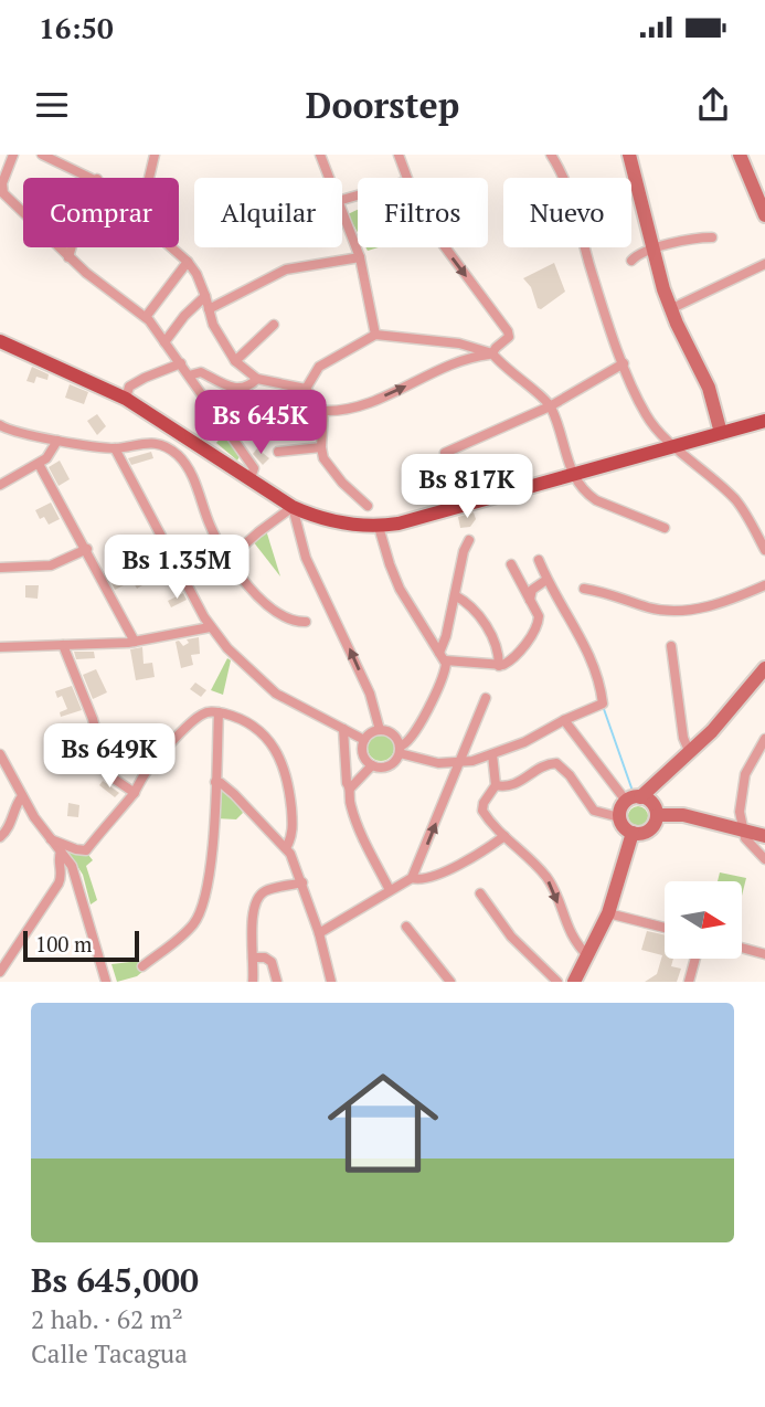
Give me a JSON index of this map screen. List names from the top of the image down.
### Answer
{
  "scale_bar": "100 m",
  "north": "right",
  "page": {
    "status": "16:50",
    "header": "Doorstep",
    "chip": [
      "Comprar",
      "Alquilar",
      "Filtros",
      "Nuevo"
    ],
    "price": [
      "Bs 645K",
      "Bs 817K",
      "Bs 1.35M",
      "Bs 649K"
    ],
    "scale": "100 m",
    "list": [
      {
        "name": "Bs 645,000",
        "note": "2 hab. · 62 m² · Calle Tacagua"
      }
    ]
  }
}
